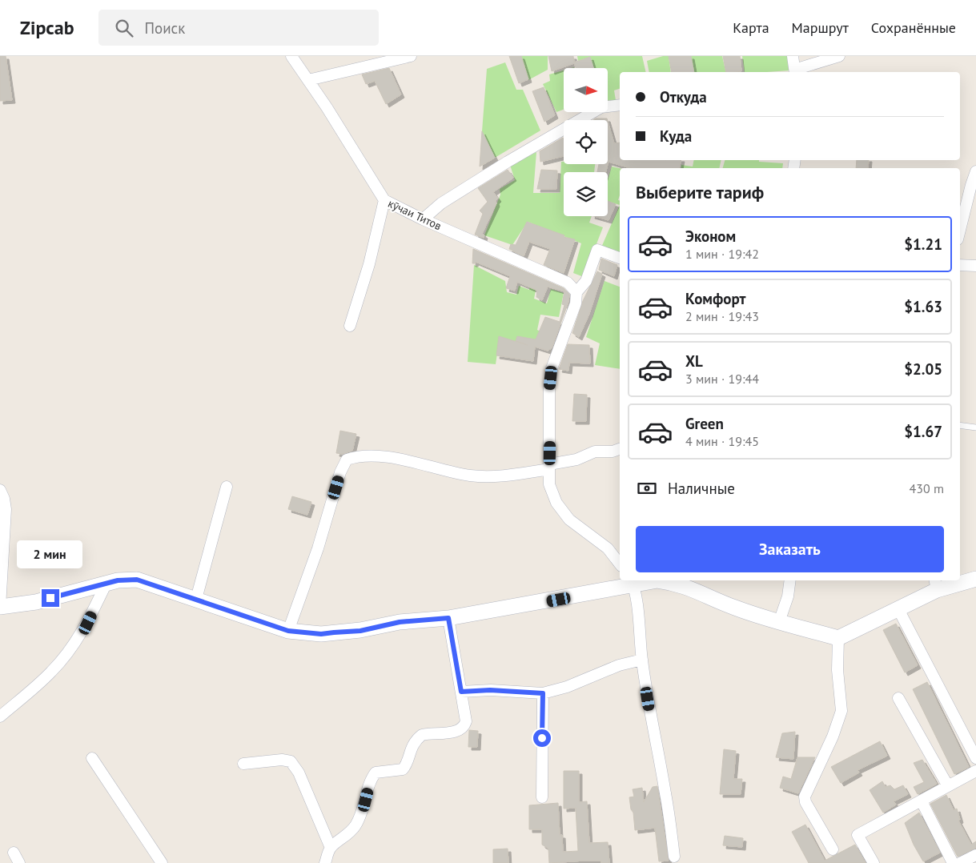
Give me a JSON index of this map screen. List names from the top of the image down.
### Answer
{
  "streets": {
    "street": ["кӯчаи Титов"]
  },
  "north": "right",
  "page": {
    "header": "Zipcab",
    "search": "Поиск",
    "nav": ["Карта", "Маршрут", "Сохранённые"],
    "banner": ["Откуда", "Куда"],
    "heading": "Выберите тариф",
    "list": [
      {
        "name": "Эконом",
        "note": "1 мин · 19:42",
        "value": "$1.21"
      },
      {
        "name": "Комфорт",
        "note": "2 мин · 19:43",
        "value": "$1.63"
      },
      {
        "name": "XL",
        "note": "3 мин · 19:44",
        "value": "$2.05"
      },
      {
        "name": "Green",
        "note": "4 мин · 19:45",
        "value": "$1.67"
      }
    ],
    "pay": ["Наличные", "430 m"],
    "buttons": "Заказать",
    "bubble": "2 мин"
  }
}
